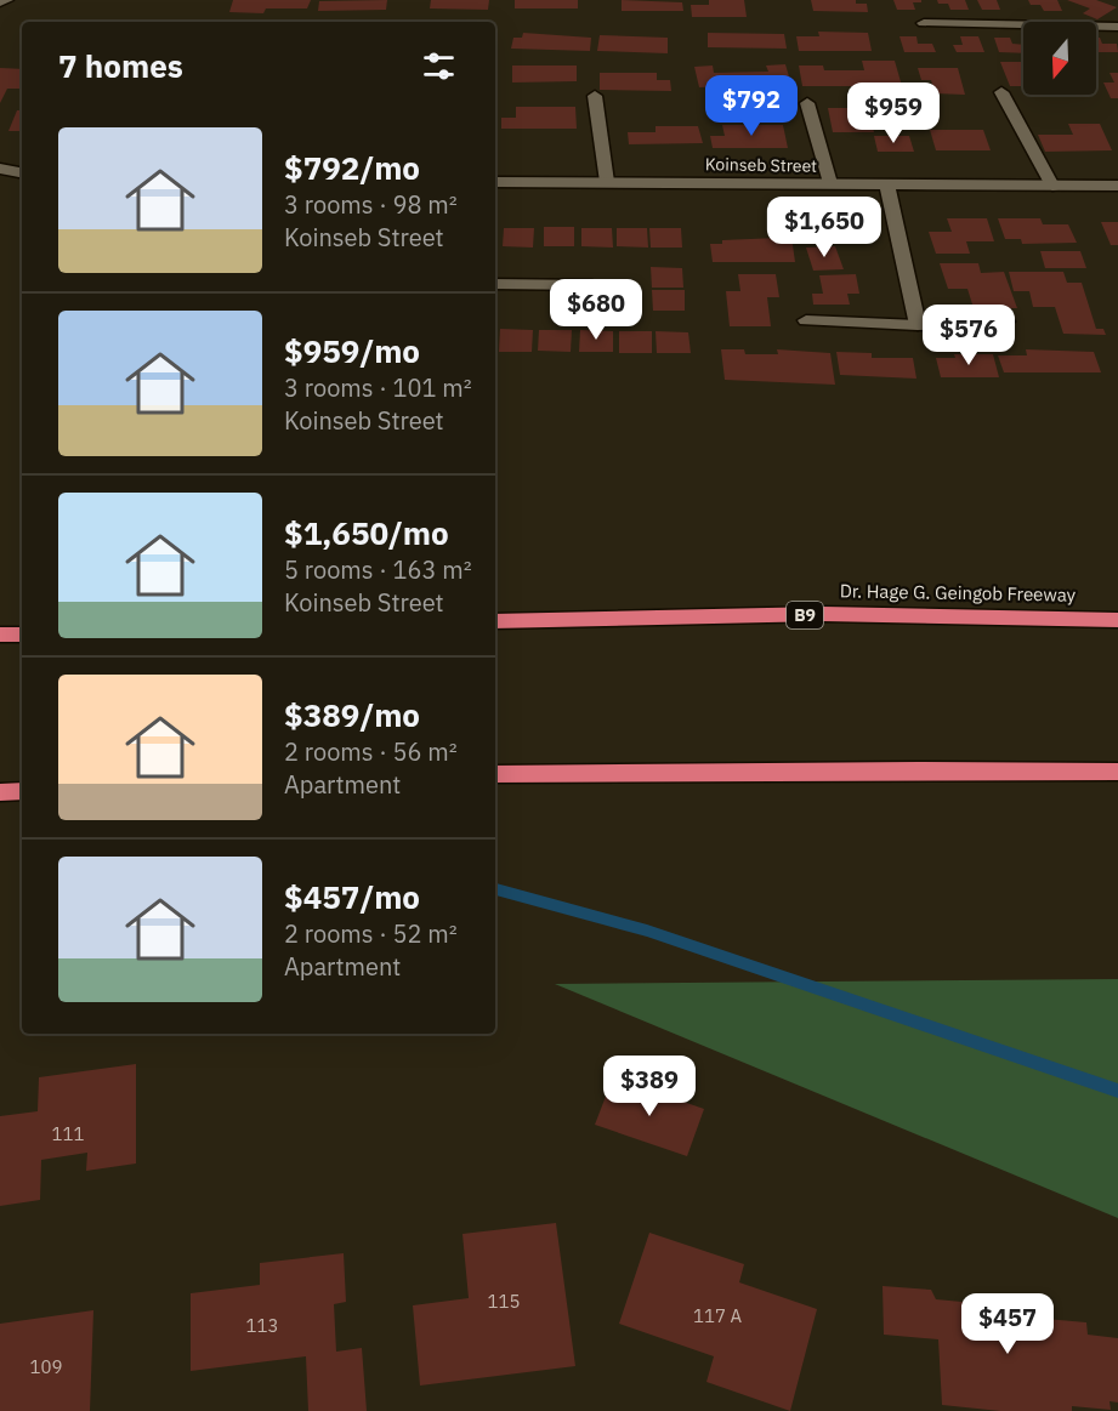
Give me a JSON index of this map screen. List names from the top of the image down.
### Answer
{
  "streets": {
    "highway": ["Dr. Hage G. Geingob Freeway", "B9"],
    "street": ["Koinseb Street"]
  },
  "house_numbers": [
    "111",
    "115",
    "117 A",
    "113",
    "109"
  ],
  "north": "bottom",
  "page": {
    "heading": "7 homes",
    "price": [
      "$792",
      "$959",
      "$1,650",
      "$680",
      "$576",
      "$389",
      "$457"
    ],
    "list": [
      {
        "name": "$792/mo",
        "note": "3 rooms · 98 m² · Koinseb Street"
      },
      {
        "name": "$959/mo",
        "note": "3 rooms · 101 m² · Koinseb Street"
      },
      {
        "name": "$1,650/mo",
        "note": "5 rooms · 163 m² · Koinseb Street"
      },
      {
        "name": "$389/mo",
        "note": "2 rooms · 56 m² · Apartment"
      },
      {
        "name": "$457/mo",
        "note": "2 rooms · 52 m² · Apartment"
      }
    ]
  }
}
